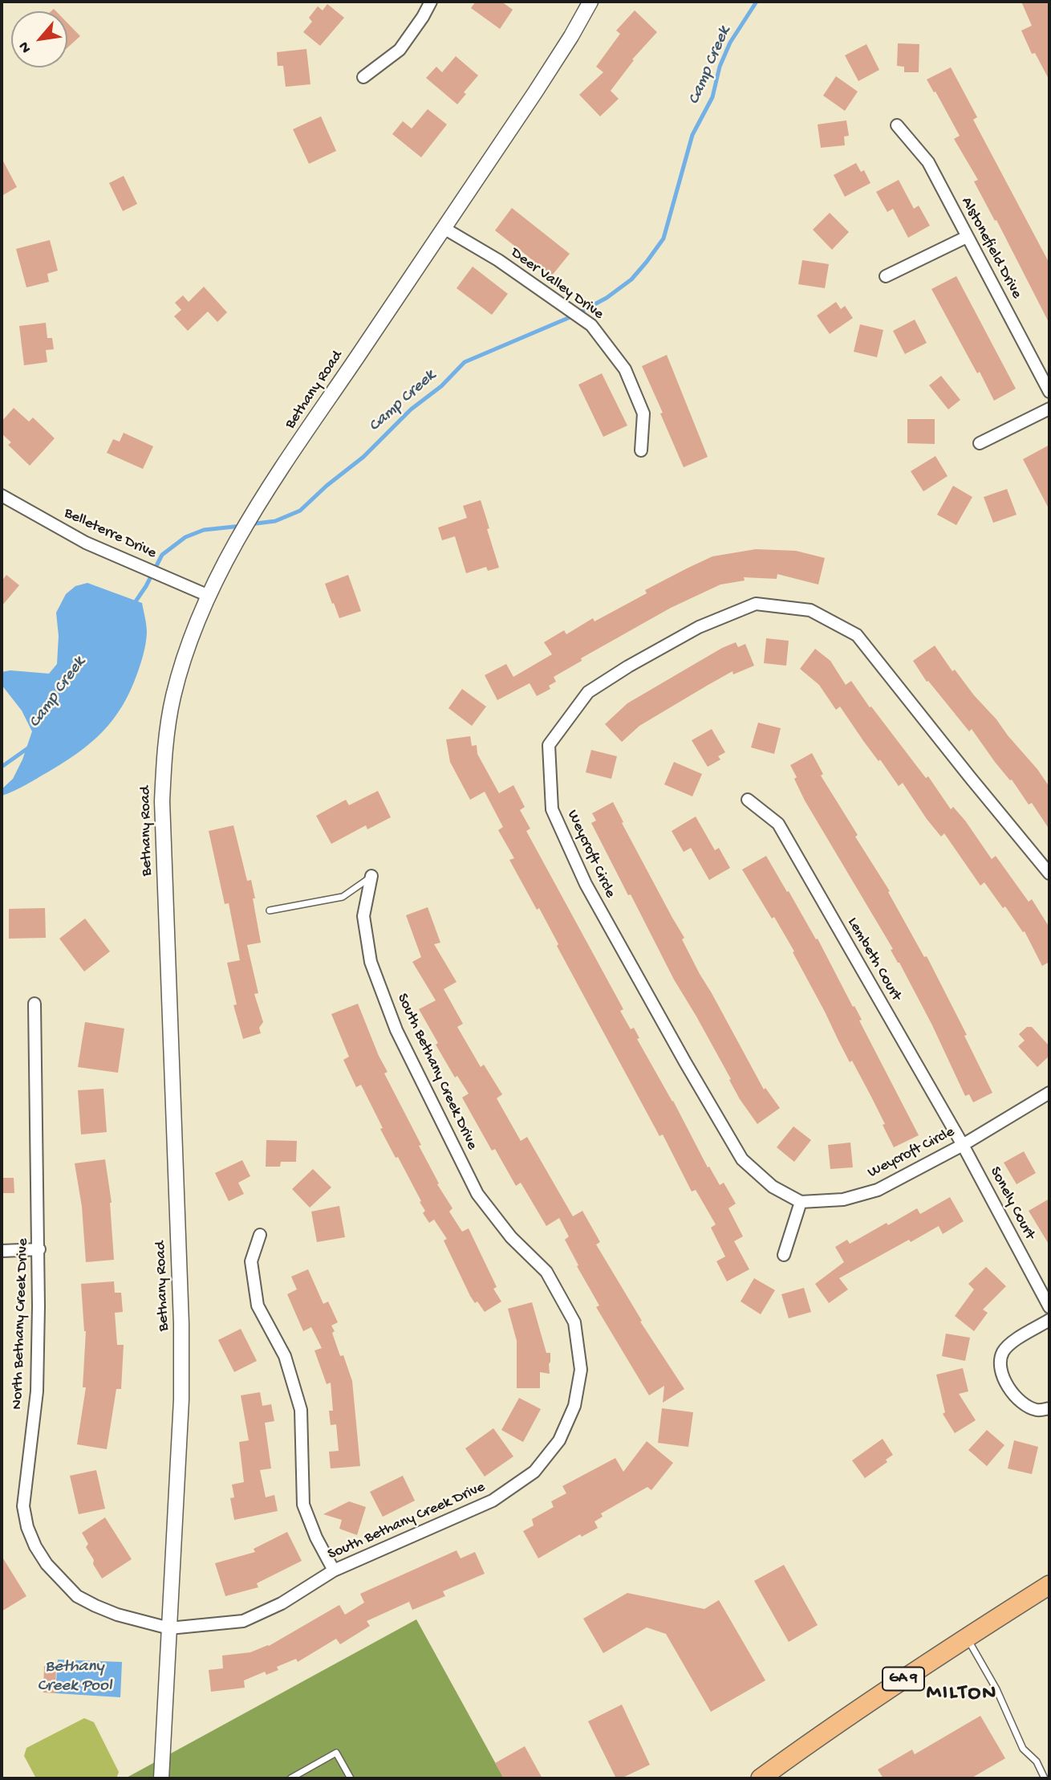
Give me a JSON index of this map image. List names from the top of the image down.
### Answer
{
  "streets": {
    "main road": ["GA 9"],
    "street": [
      "Alstonefield Drive",
      "Deer Valley Drive",
      "Bethany Road",
      "Belleterre Drive",
      "Weycroft Circle",
      "Lembeth Court",
      "South Bethany Creek Drive",
      "Sonely Court",
      "North Bethany Creek Drive"
    ]
  },
  "crossings": [
    ["Deer Valley Drive", "Bethany Road"],
    ["Bethany Road", "Belleterre Drive"],
    ["Bethany Road", "South Bethany Creek Drive"],
    ["Bethany Road", "North Bethany Creek Drive"],
    ["Weycroft Circle", "Lembeth Court"],
    ["Weycroft Circle", "Sonely Court"],
    ["Lembeth Court", "Sonely Court"],
    ["South Bethany Creek Drive", "North Bethany Creek Drive"]
  ],
  "districts": ["MILTON"],
  "water": ["Camp Creek", "Bethany Creek Pool"],
  "north": "bottom left"
}
